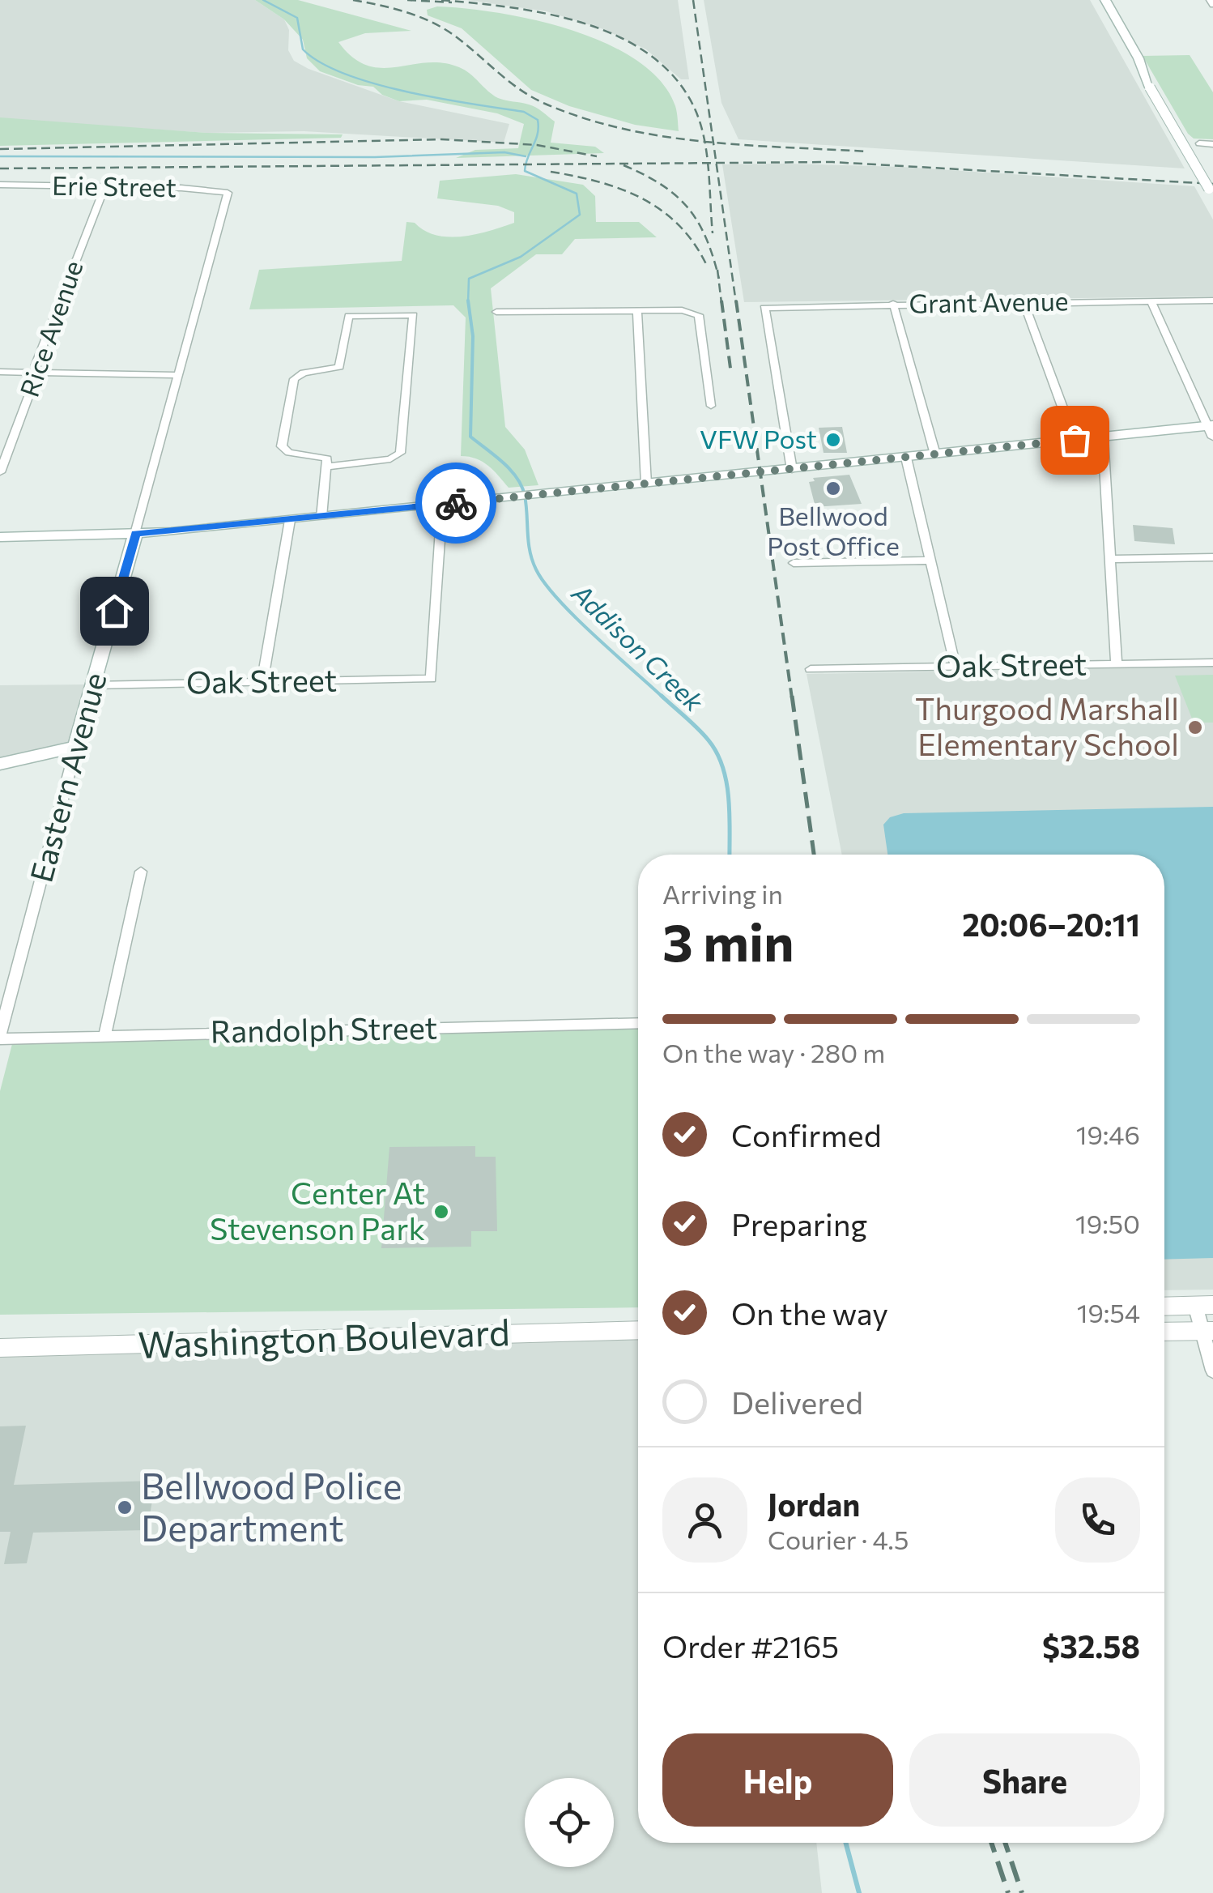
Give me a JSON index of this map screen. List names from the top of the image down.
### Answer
{
  "streets": {
    "main road": ["Eastern Avenue"],
    "street": [
      "Erie Street",
      "Grant Avenue",
      "Rice Avenue",
      "Oak Street",
      "Randolph Street",
      "Washington Boulevard"
    ]
  },
  "crossings": [
    ["Erie Street", "Rice Avenue"],
    ["Erie Street", "Eastern Avenue"],
    ["Oak Street", "Eastern Avenue"],
    ["Eastern Avenue", "Randolph Street"]
  ],
  "water": ["Addison Creek"],
  "places": [
    "VFW Post",
    "Bellwood Post Office",
    "Thurgood Marshall Elementary School",
    "Center At Stevenson Park",
    "Bellwood Police Department"
  ],
  "page": {
    "heading": ["3 min", "Arriving in", "20:06–20:11"],
    "panel": [
      "Jordan",
      "Courier · 4.5",
      "Order #2165",
      "$32.58"
    ],
    "bar": "On the way · 280 m",
    "list": [
      ["Confirmed", "19:46"],
      ["Preparing", "19:50"],
      ["On the way", "19:54"],
      "Delivered"
    ],
    "buttons": ["Help", "Share"]
  }
}
